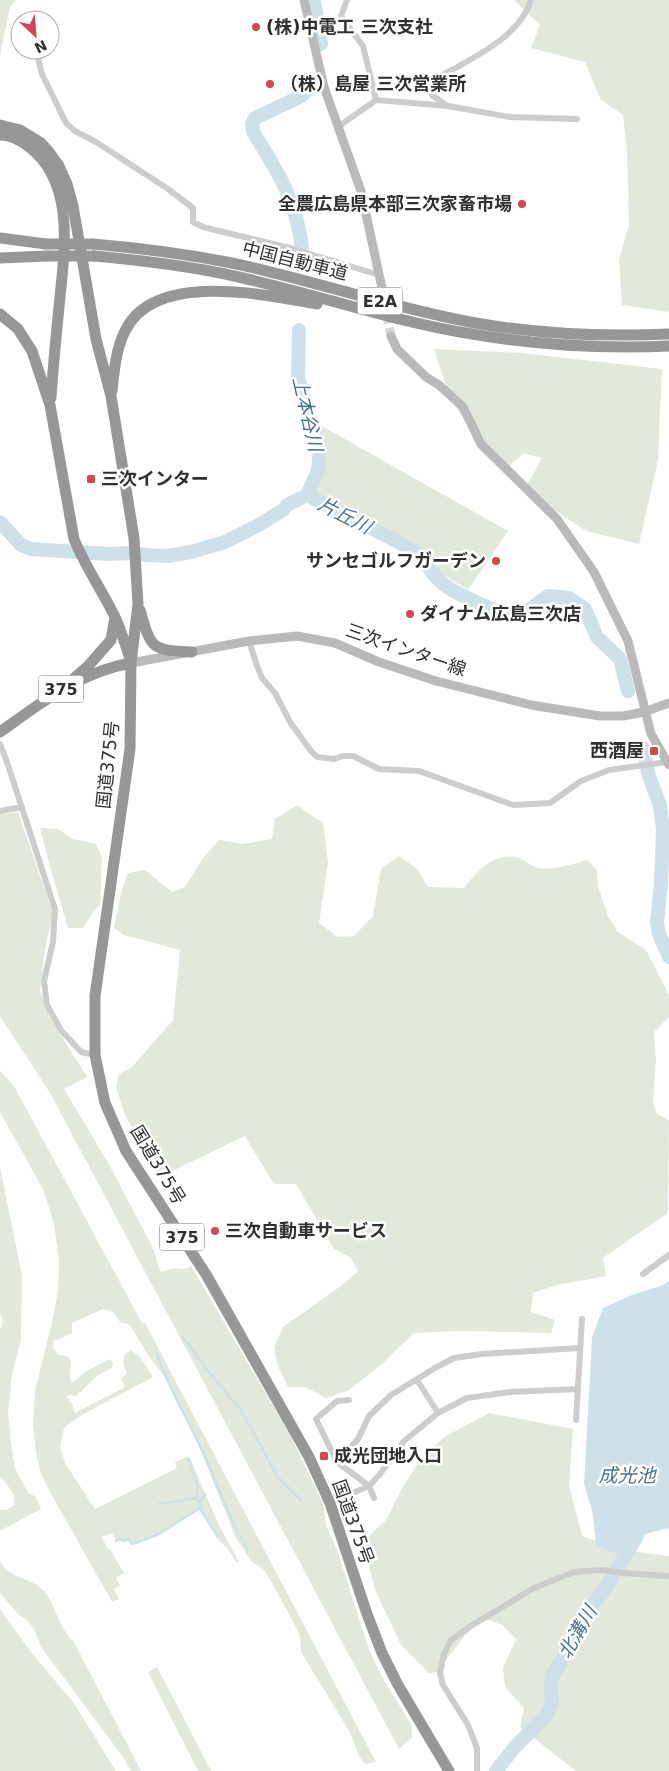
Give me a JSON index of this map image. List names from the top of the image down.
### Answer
{
  "streets": {
    "highway": [
      "中国自動車道",
      "E2A",
      "375",
      "国道375号"
    ],
    "street": ["三次インター線"]
  },
  "crossings": [
    ["三次インター線", "375"],
    ["三次インター線", "国道375号"],
    ["375", "国道375号"]
  ],
  "water": [
    "上本谷川",
    "片丘川",
    "成光池",
    "北溝川"
  ],
  "places": {
    "other": [
      "(株)中電工 三次支社",
      "（株）島屋 三次営業所",
      "全農広島県本部三次家畜市場",
      "サンセゴルフガーデン",
      "ダイナム広島三次店",
      "三次自動車サービス"
    ],
    "transit": ["三次インター", "西酒屋", "成光団地入口"]
  },
  "north": "bottom right"
}
